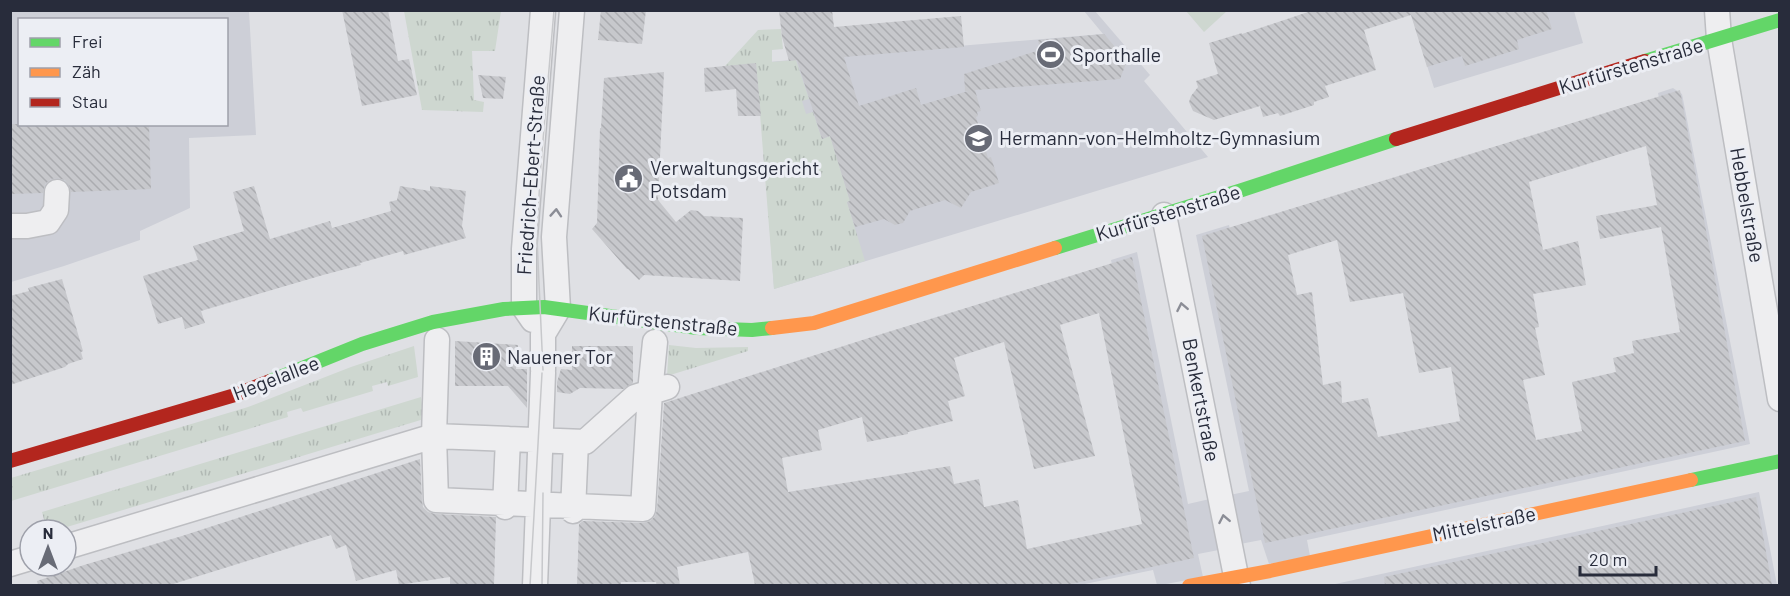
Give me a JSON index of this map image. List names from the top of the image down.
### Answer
{
  "streets": {
    "street": [
      "Kurfürstenstraße",
      "Friedrich-Ebert-Straße",
      "Hebbelstraße",
      "Hegelallee",
      "Benkertstraße",
      "Mittelstraße"
    ]
  },
  "crossings": [
    ["Kurfürstenstraße", "Friedrich-Ebert-Straße"],
    ["Kurfürstenstraße", "Hebbelstraße"],
    ["Kurfürstenstraße", "Hegelallee"],
    ["Kurfürstenstraße", "Benkertstraße"],
    ["Friedrich-Ebert-Straße", "Hegelallee"],
    ["Benkertstraße", "Mittelstraße"]
  ],
  "one_way": ["Benkertstraße"],
  "places": {
    "sports": ["Sporthalle"],
    "school or university": ["Hermann-von-Helmholtz-Gymnasium"],
    "public building": ["Verwaltungsgericht Potsdam"],
    "building": ["Nauener Tor"]
  },
  "legend": ["Frei", "Zäh", "Stau"],
  "scale_bar": "20 m",
  "north": "top"
}
